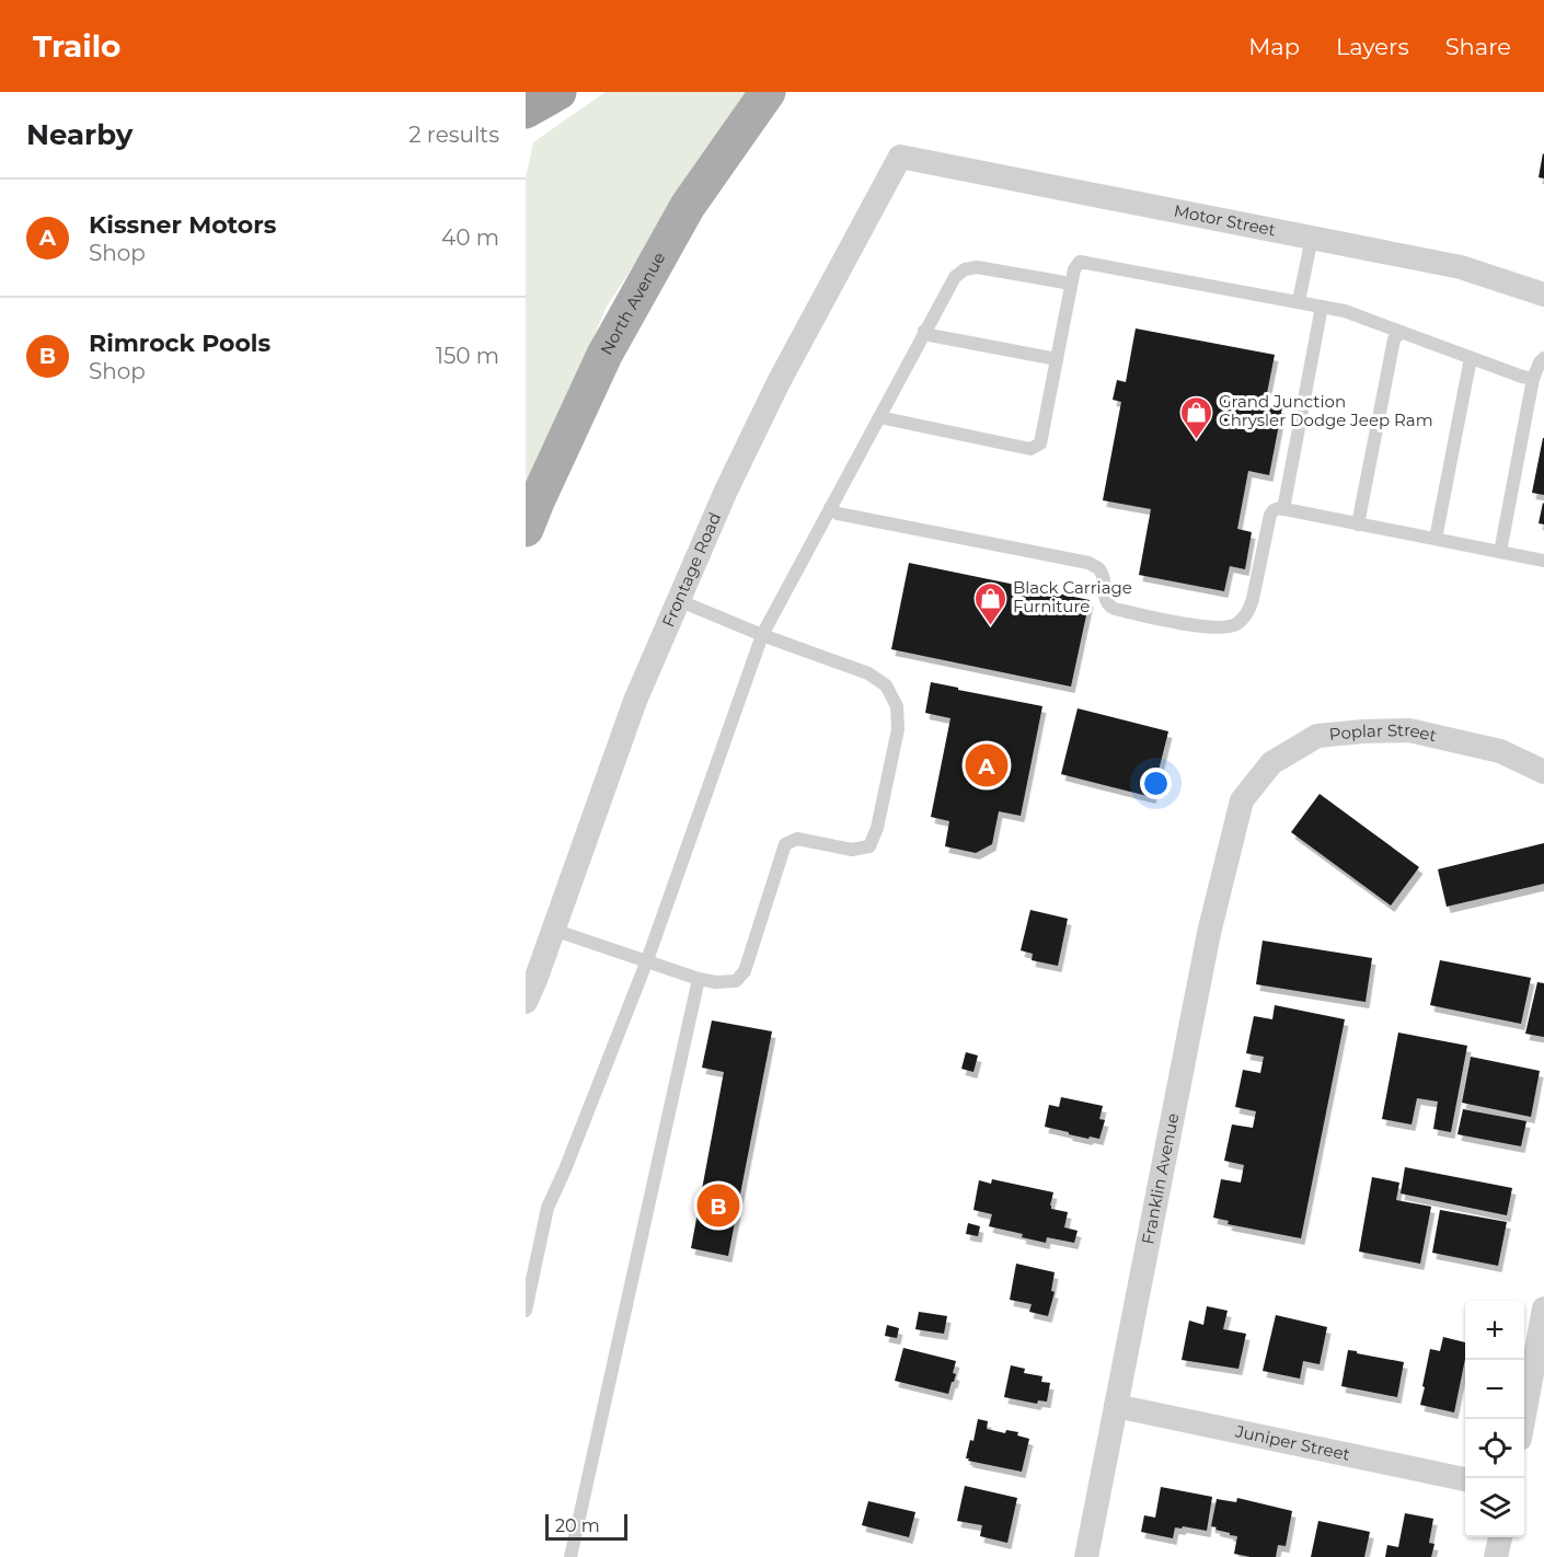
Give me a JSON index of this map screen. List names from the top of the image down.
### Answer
{
  "streets": {
    "main road": ["North Avenue"],
    "street": [
      "Motor Street",
      "Frontage Road",
      "Poplar Street",
      "Franklin Avenue",
      "Juniper Street"
    ]
  },
  "crossings": [
    ["Motor Street", "Frontage Road"],
    ["Poplar Street", "Franklin Avenue"],
    ["Franklin Avenue", "Juniper Street"]
  ],
  "places": {
    "shop": ["Grand Junction Chrysler Dodge Jeep Ram", "Black Carriage Furniture"]
  },
  "scale_bar": "20 m",
  "page": {
    "header": "Trailo",
    "nav": ["Map", "Layers", "Share"],
    "heading": ["Nearby", "2 results"],
    "list": [
      {
        "mark": "A",
        "name": "Kissner Motors",
        "note": "Shop",
        "value": "40 m"
      },
      {
        "mark": "B",
        "name": "Rimrock Pools",
        "note": "Shop",
        "value": "150 m"
      }
    ],
    "pins": ["A", "B"],
    "map_buttons": ["+", "−"],
    "scale": "20 m"
  }
}
